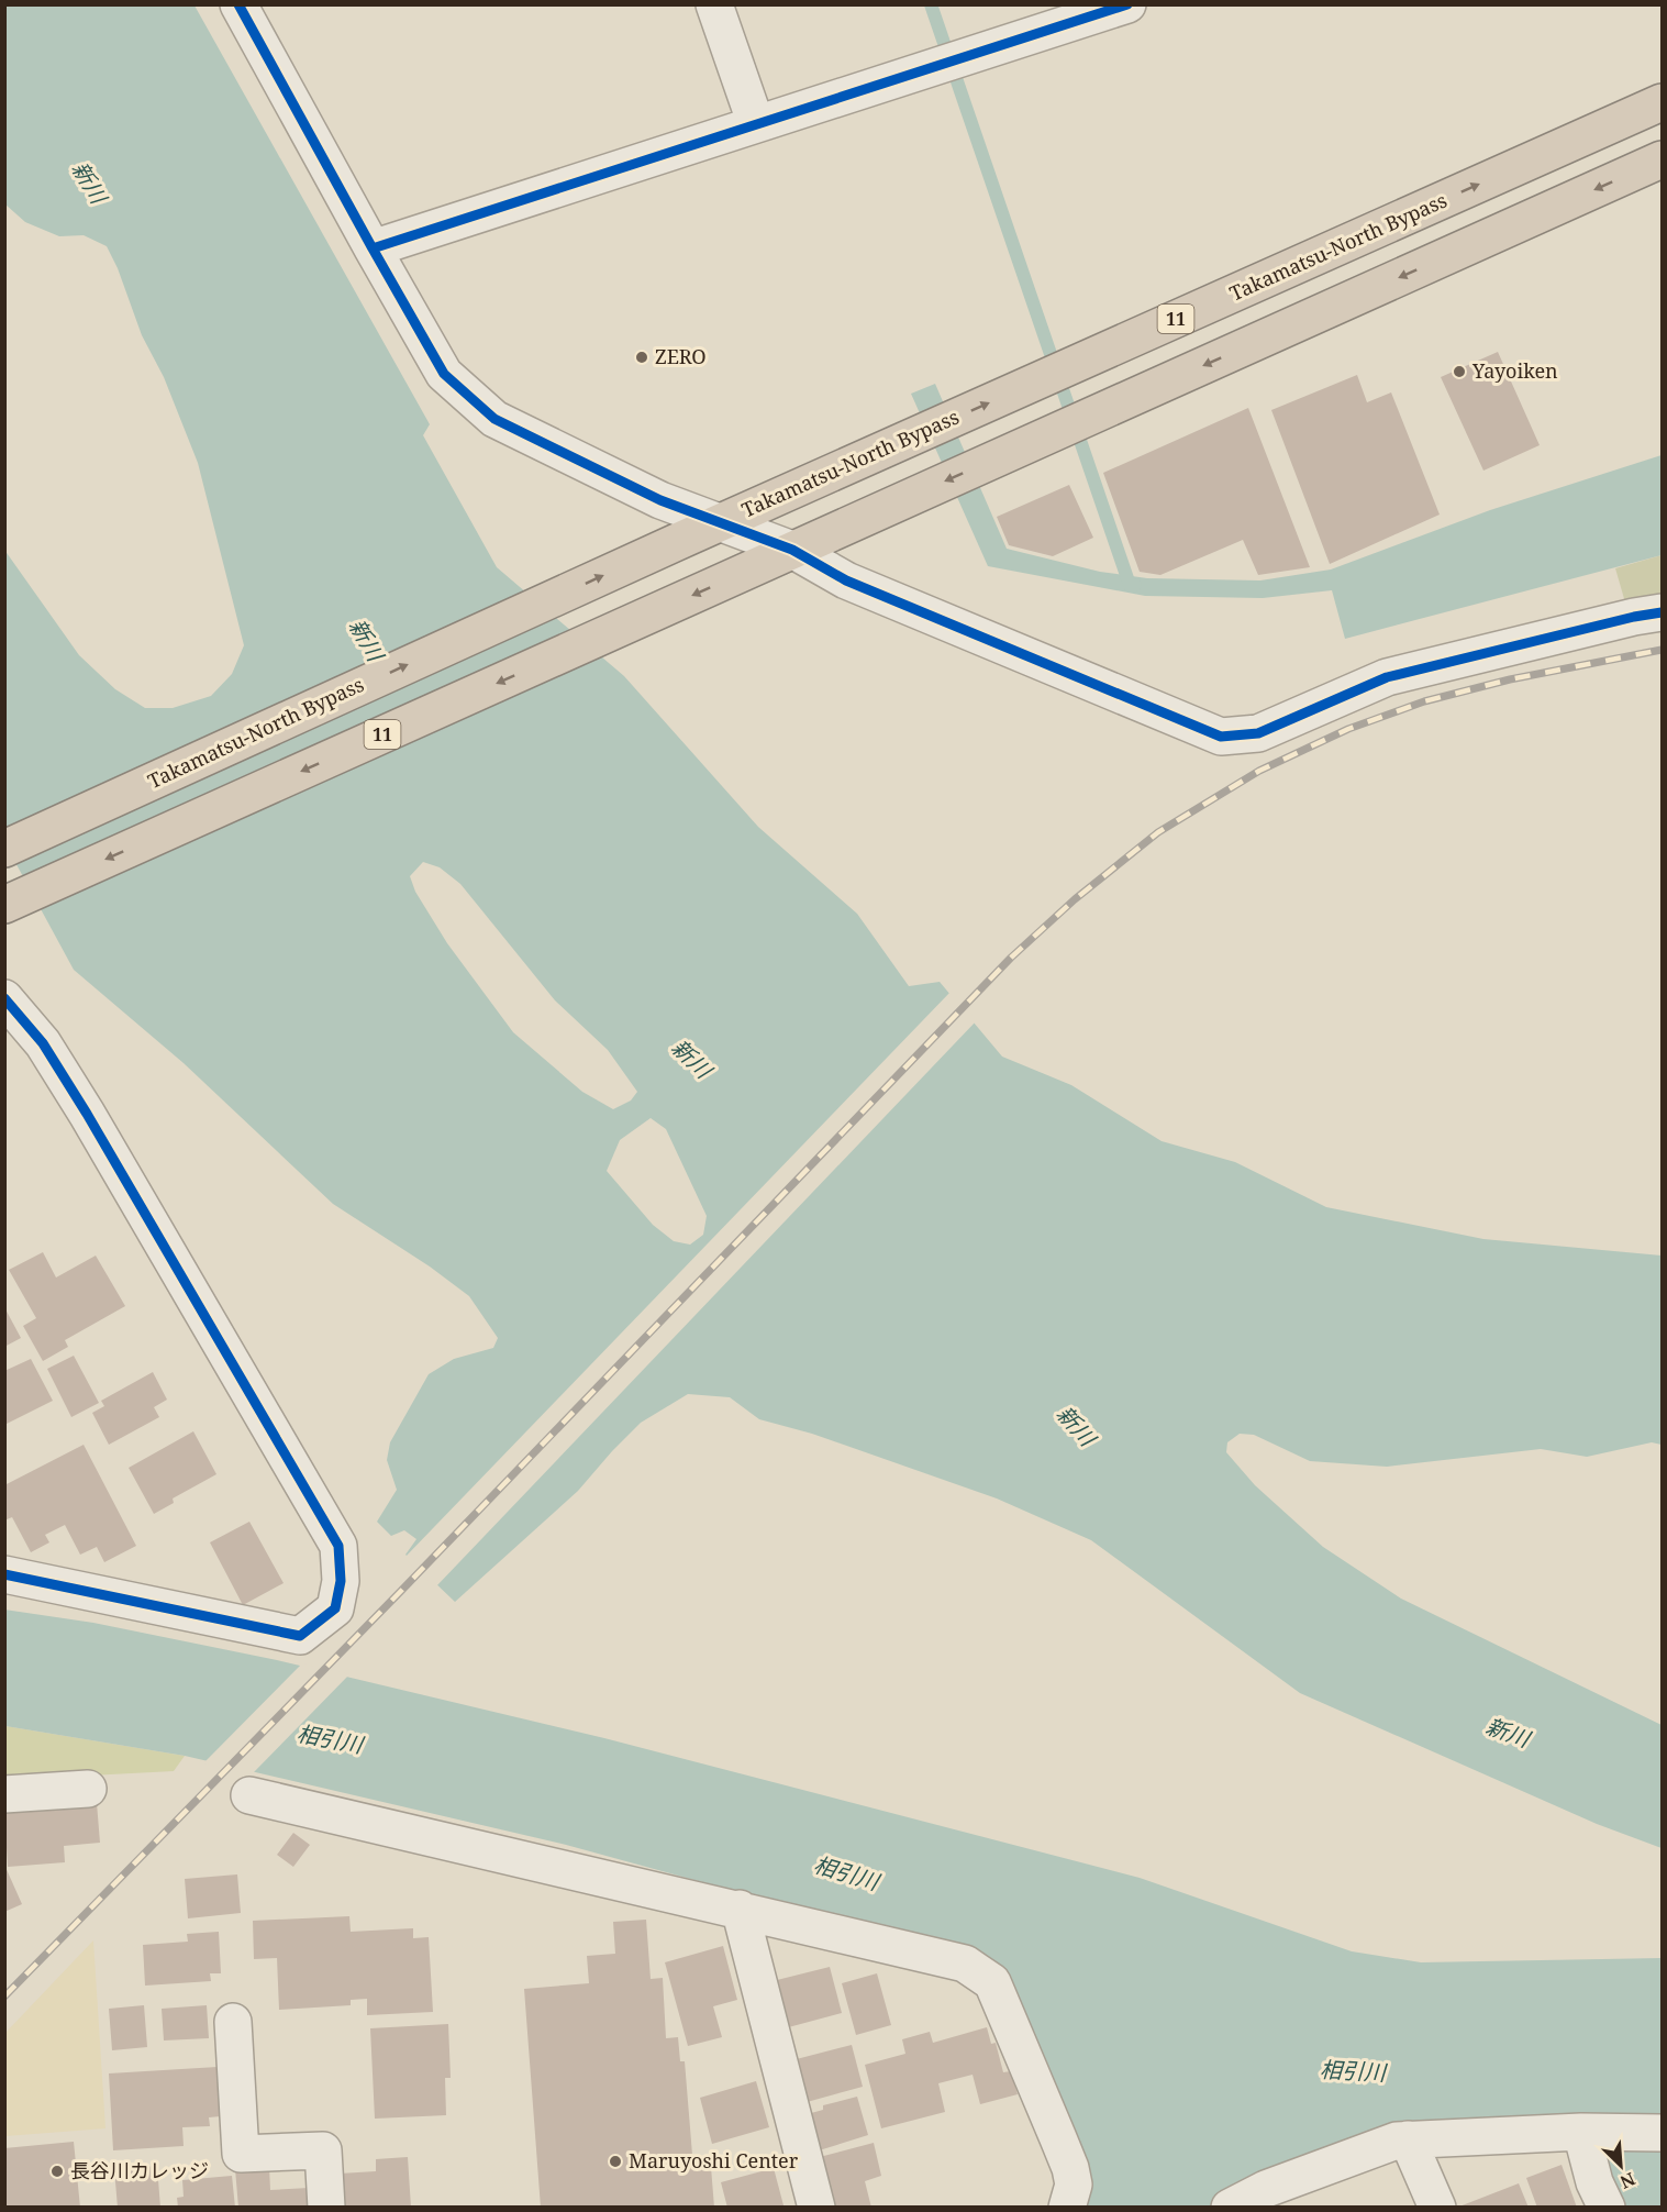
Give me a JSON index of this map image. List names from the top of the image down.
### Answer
{
  "streets": {
    "highway": ["Takamatsu-North Bypass", "11"]
  },
  "water": ["新川", "相引川"],
  "places": [
    "ZERO",
    "Yayoiken",
    "Maruyoshi Center",
    "長谷川カレッジ"
  ],
  "north": "bottom right"
}
